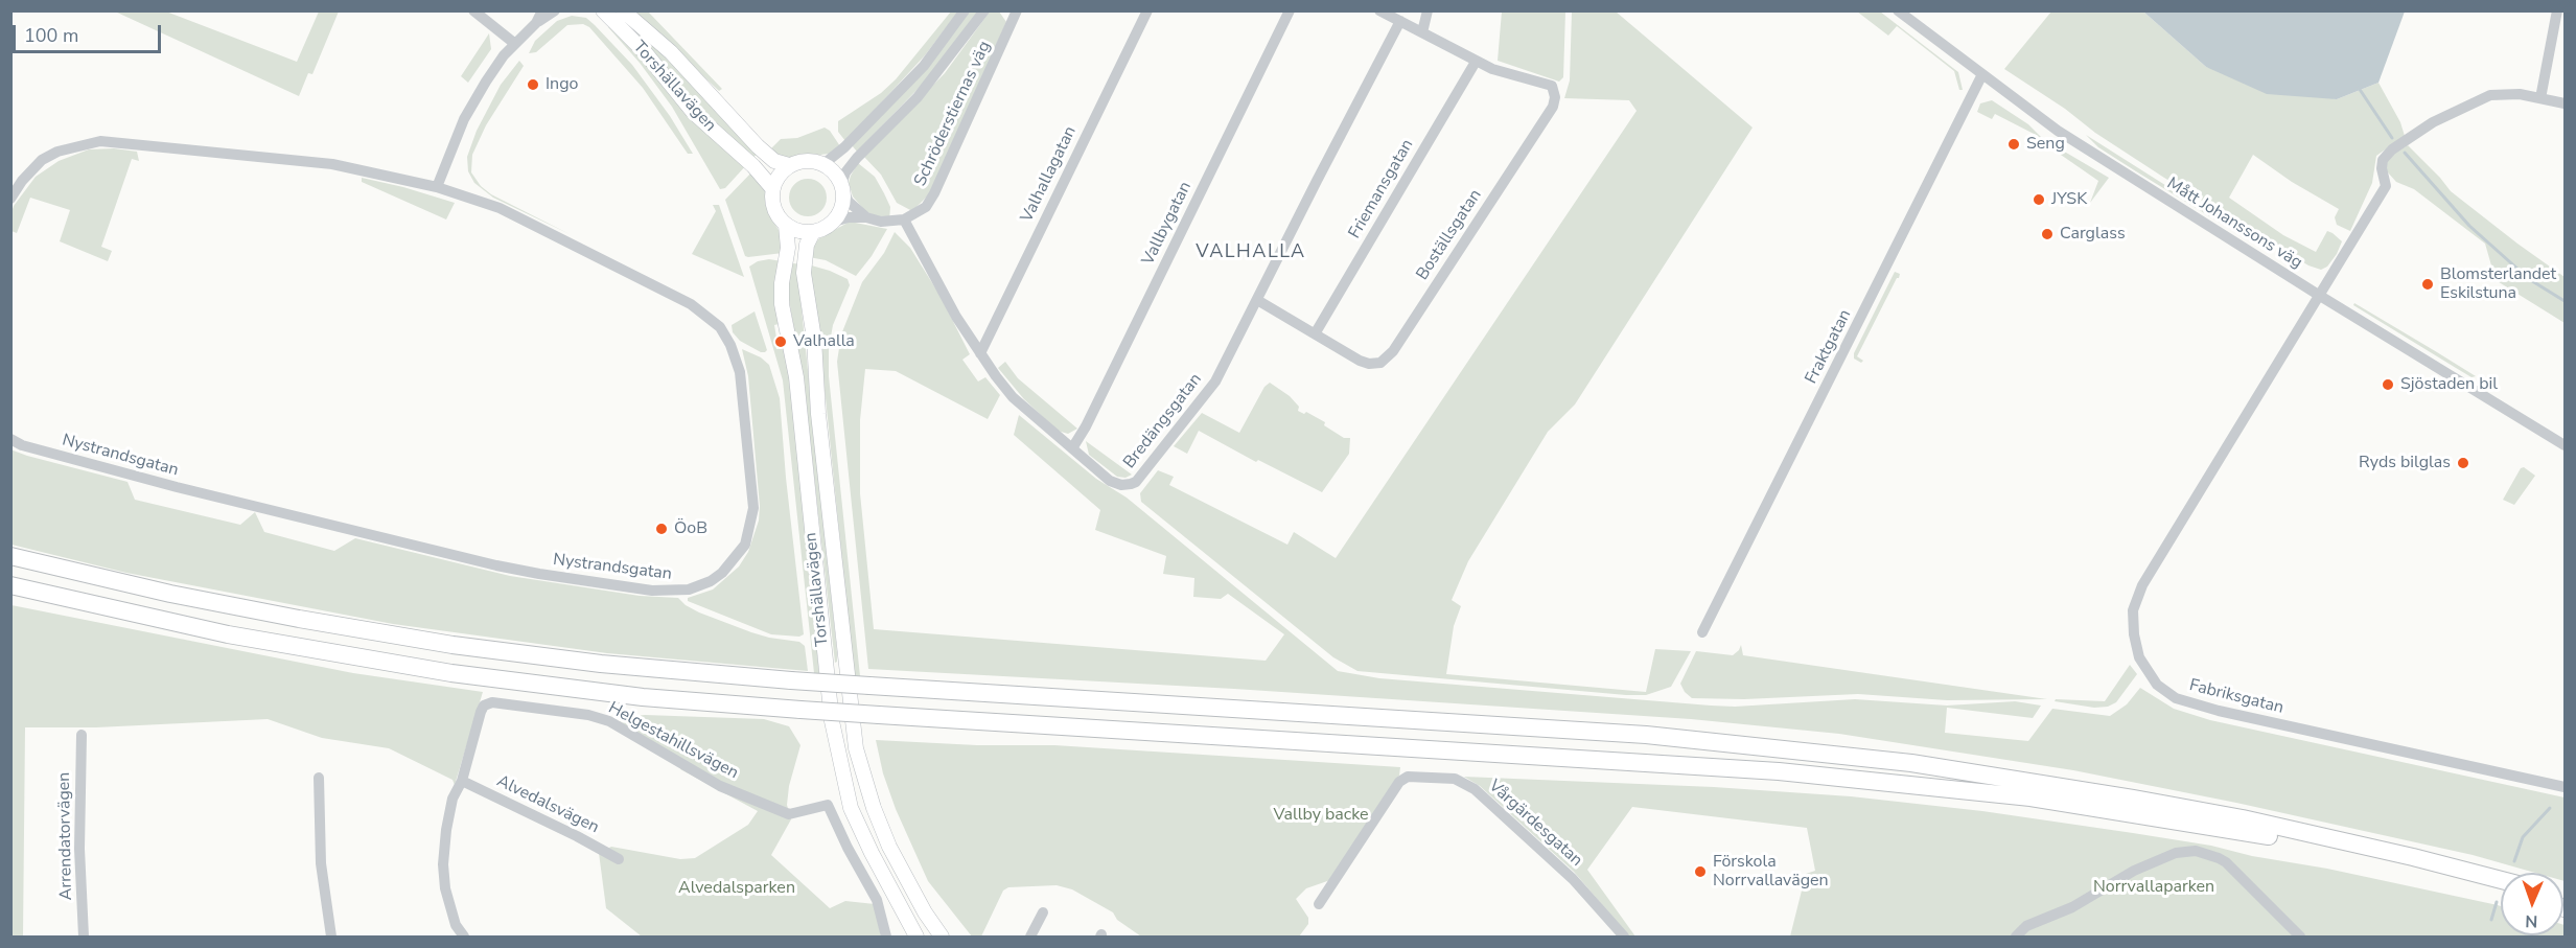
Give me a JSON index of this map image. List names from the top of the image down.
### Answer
{
  "streets": {
    "main road": ["Torshällavägen"],
    "street": [
      "Schröderstiernas väg",
      "Valhallagatan",
      "Friemansgatan",
      "Vallbygatan",
      "Mått Johanssons väg",
      "Boställsgatan",
      "Fraktgatan",
      "Bredängsgatan",
      "Nystrandsgatan",
      "Fabriksgatan",
      "Helgestahillsvägen",
      "Alvedalsvägen",
      "Vårgärdesgatan",
      "Arrendatorvägen"
    ]
  },
  "crossings": [
    ["Torshällavägen", "Schröderstiernas väg"],
    ["Schröderstiernas väg", "Bredängsgatan"],
    ["Valhallagatan", "Bredängsgatan"],
    ["Friemansgatan", "Boställsgatan"],
    ["Vallbygatan", "Bredängsgatan"],
    ["Mått Johanssons väg", "Fraktgatan"],
    ["Mått Johanssons väg", "Fabriksgatan"],
    ["Boställsgatan", "Bredängsgatan"],
    ["Helgestahillsvägen", "Alvedalsvägen"]
  ],
  "districts": ["VALHALLA"],
  "parks": ["Vallby backe", "Norrvallaparken", "Alvedalsparken"],
  "places": [
    "Ingo",
    "Seng",
    "JYSK",
    "Carglass",
    "Blomsterlandet Eskilstuna",
    "Valhalla",
    "Sjöstaden bil",
    "Ryds bilglas",
    "ÖoB",
    "Förskola Norrvallavägen"
  ],
  "scale_bar": "100 m",
  "north": "bottom"
}
